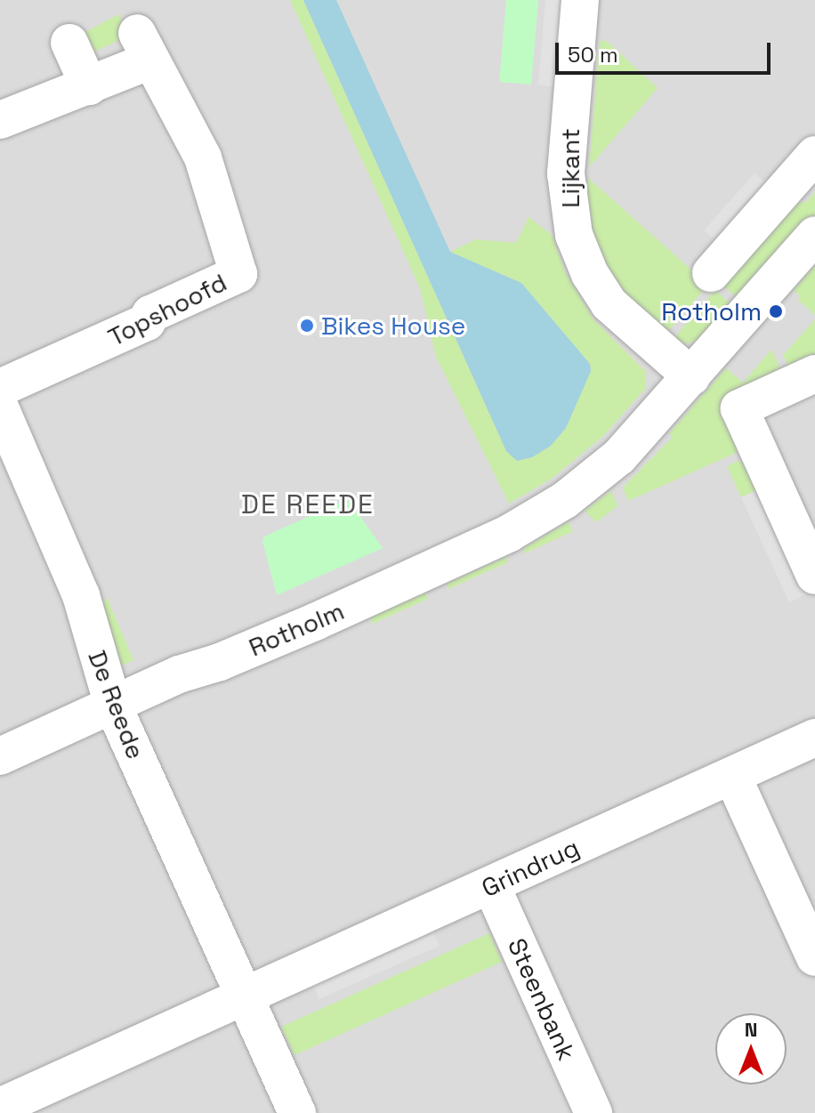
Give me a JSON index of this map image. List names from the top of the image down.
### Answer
{
  "streets": {
    "street": [
      "Lijkant",
      "Topshoofd",
      "Rotholm",
      "De Reede",
      "Grindrug",
      "Steenbank"
    ]
  },
  "crossings": [
    ["Lijkant", "Rotholm"],
    ["Rotholm", "De Reede"],
    ["De Reede", "Grindrug"],
    ["Grindrug", "Steenbank"]
  ],
  "districts": ["DE REEDE"],
  "places": ["Rotholm", "Bikes House"],
  "scale_bar": "50 m",
  "north": "top"
}
